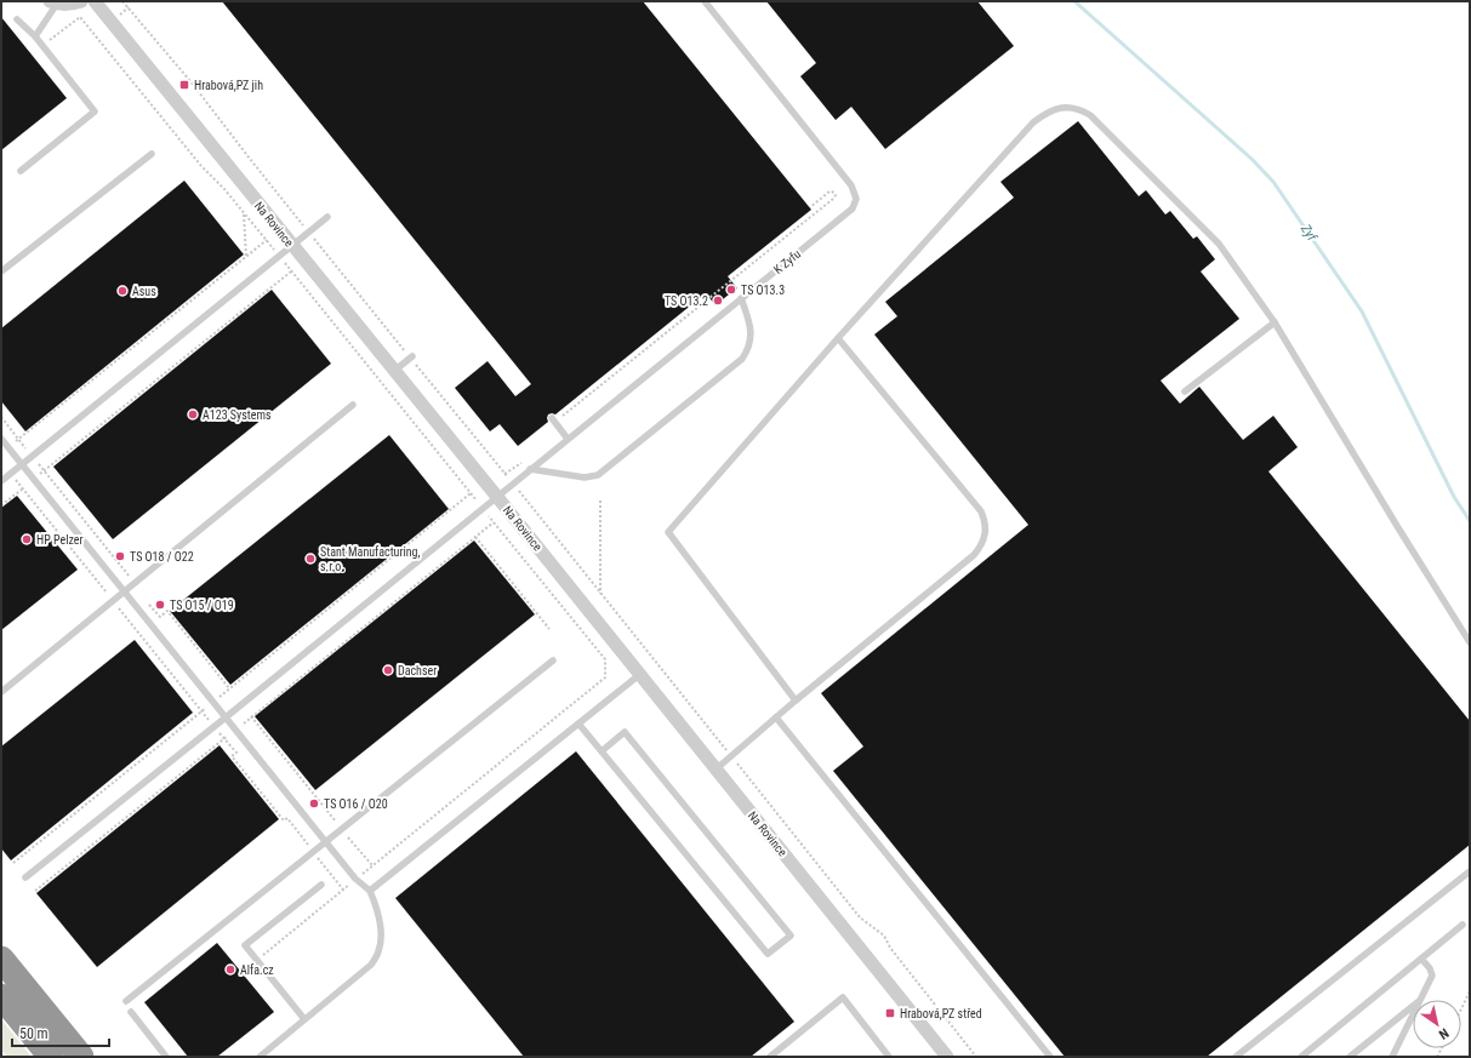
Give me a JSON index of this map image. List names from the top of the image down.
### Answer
{
  "streets": {
    "street": ["Na Rovince"],
    "lane": ["K Zyfu"]
  },
  "crossings": [
    ["Na Rovince", "K Zyfu"]
  ],
  "water": ["Zyf"],
  "places": {
    "transit": ["Hrabová,PZ jih", "Hrabová,PZ střed"],
    "other": [
      "TS O13.3",
      "Asus",
      "TS O13.2",
      "A123 Systems",
      "HP Pelzer",
      "TS O18 / O22",
      "Stant Manufacturing, s.r.o.",
      "TS O15 / O19",
      "Dachser",
      "TS O16 / O20",
      "Alfa.cz"
    ]
  },
  "scale_bar": "50 m",
  "north": "bottom right"
}
